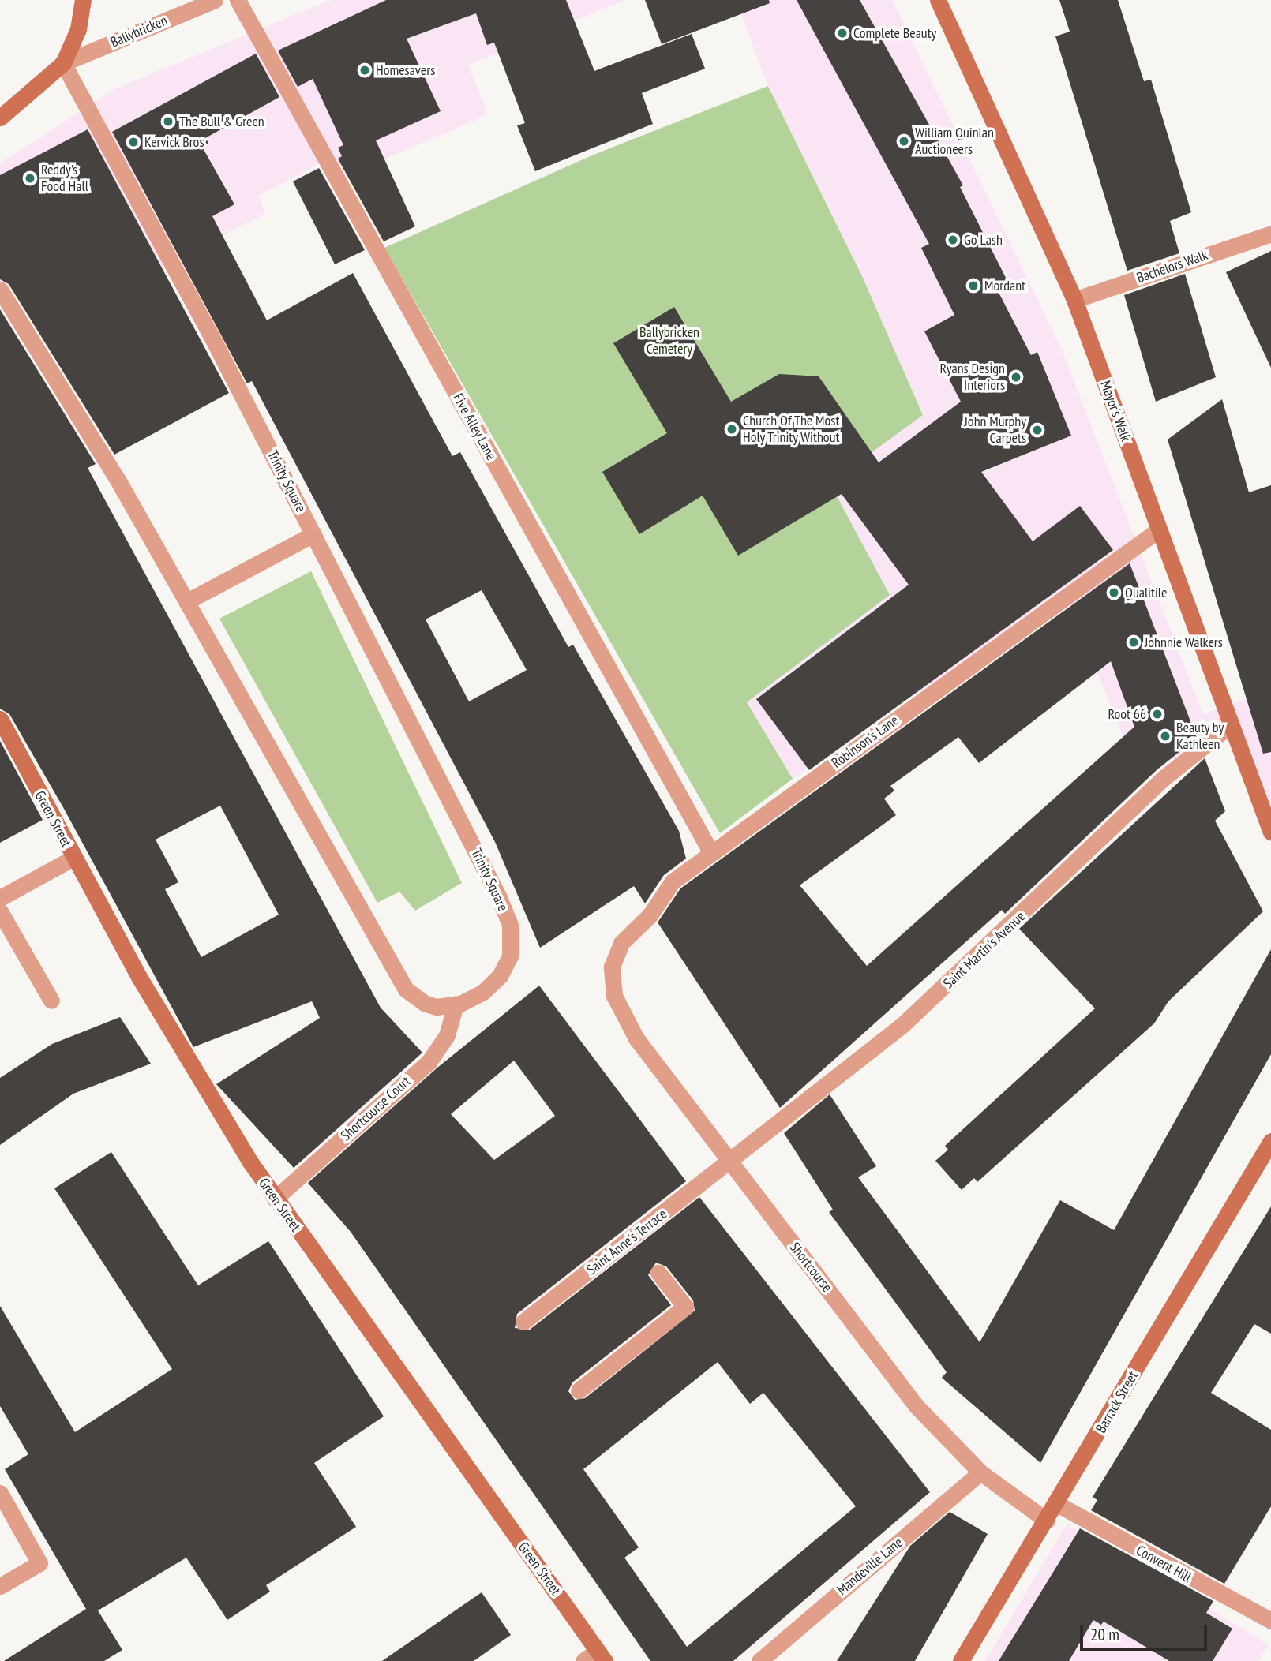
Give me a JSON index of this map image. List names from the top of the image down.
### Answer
{
  "streets": {
    "street": [
      "Ballybricken",
      "Bachelors Walk",
      "Mayor's Walk",
      "Five Alley Lane",
      "Trinity Square",
      "Robinson's Lane",
      "Green Street",
      "Saint Martin's Avenue",
      "Shortcourse Court",
      "Saint Anne's Terrace",
      "Shortcourse",
      "Barrack Street",
      "Convent Hill",
      "Mandeville Lane"
    ]
  },
  "crossings": [
    ["Ballybricken", "Trinity Square"],
    ["Bachelors Walk", "Mayor's Walk"],
    ["Mayor's Walk", "Robinson's Lane"],
    ["Mayor's Walk", "Saint Martin's Avenue"],
    ["Five Alley Lane", "Robinson's Lane"],
    ["Trinity Square", "Shortcourse Court"],
    ["Robinson's Lane", "Shortcourse"],
    ["Green Street", "Shortcourse Court"],
    ["Saint Martin's Avenue", "Saint Anne's Terrace"],
    ["Saint Martin's Avenue", "Shortcourse"],
    ["Saint Anne's Terrace", "Shortcourse"],
    ["Shortcourse", "Barrack Street"],
    ["Shortcourse", "Mandeville Lane"],
    ["Barrack Street", "Convent Hill"]
  ],
  "parks": ["Ballybricken Cemetery"],
  "places": [
    "Complete Beauty",
    "Homesavers",
    "The Bull & Green",
    "William Quinlan Auctioneers",
    "Kervick Bros",
    "Reddy's Food Hall",
    "Go Lash",
    "Mordant",
    "Ryans Design Interiors",
    "Church Of The Most Holy Trinity Without",
    "John Murphy Carpets",
    "Qualitile",
    "Johnnie Walkers",
    "Root 66",
    "Beauty by Kathleen"
  ],
  "scale_bar": "20 m"
}
